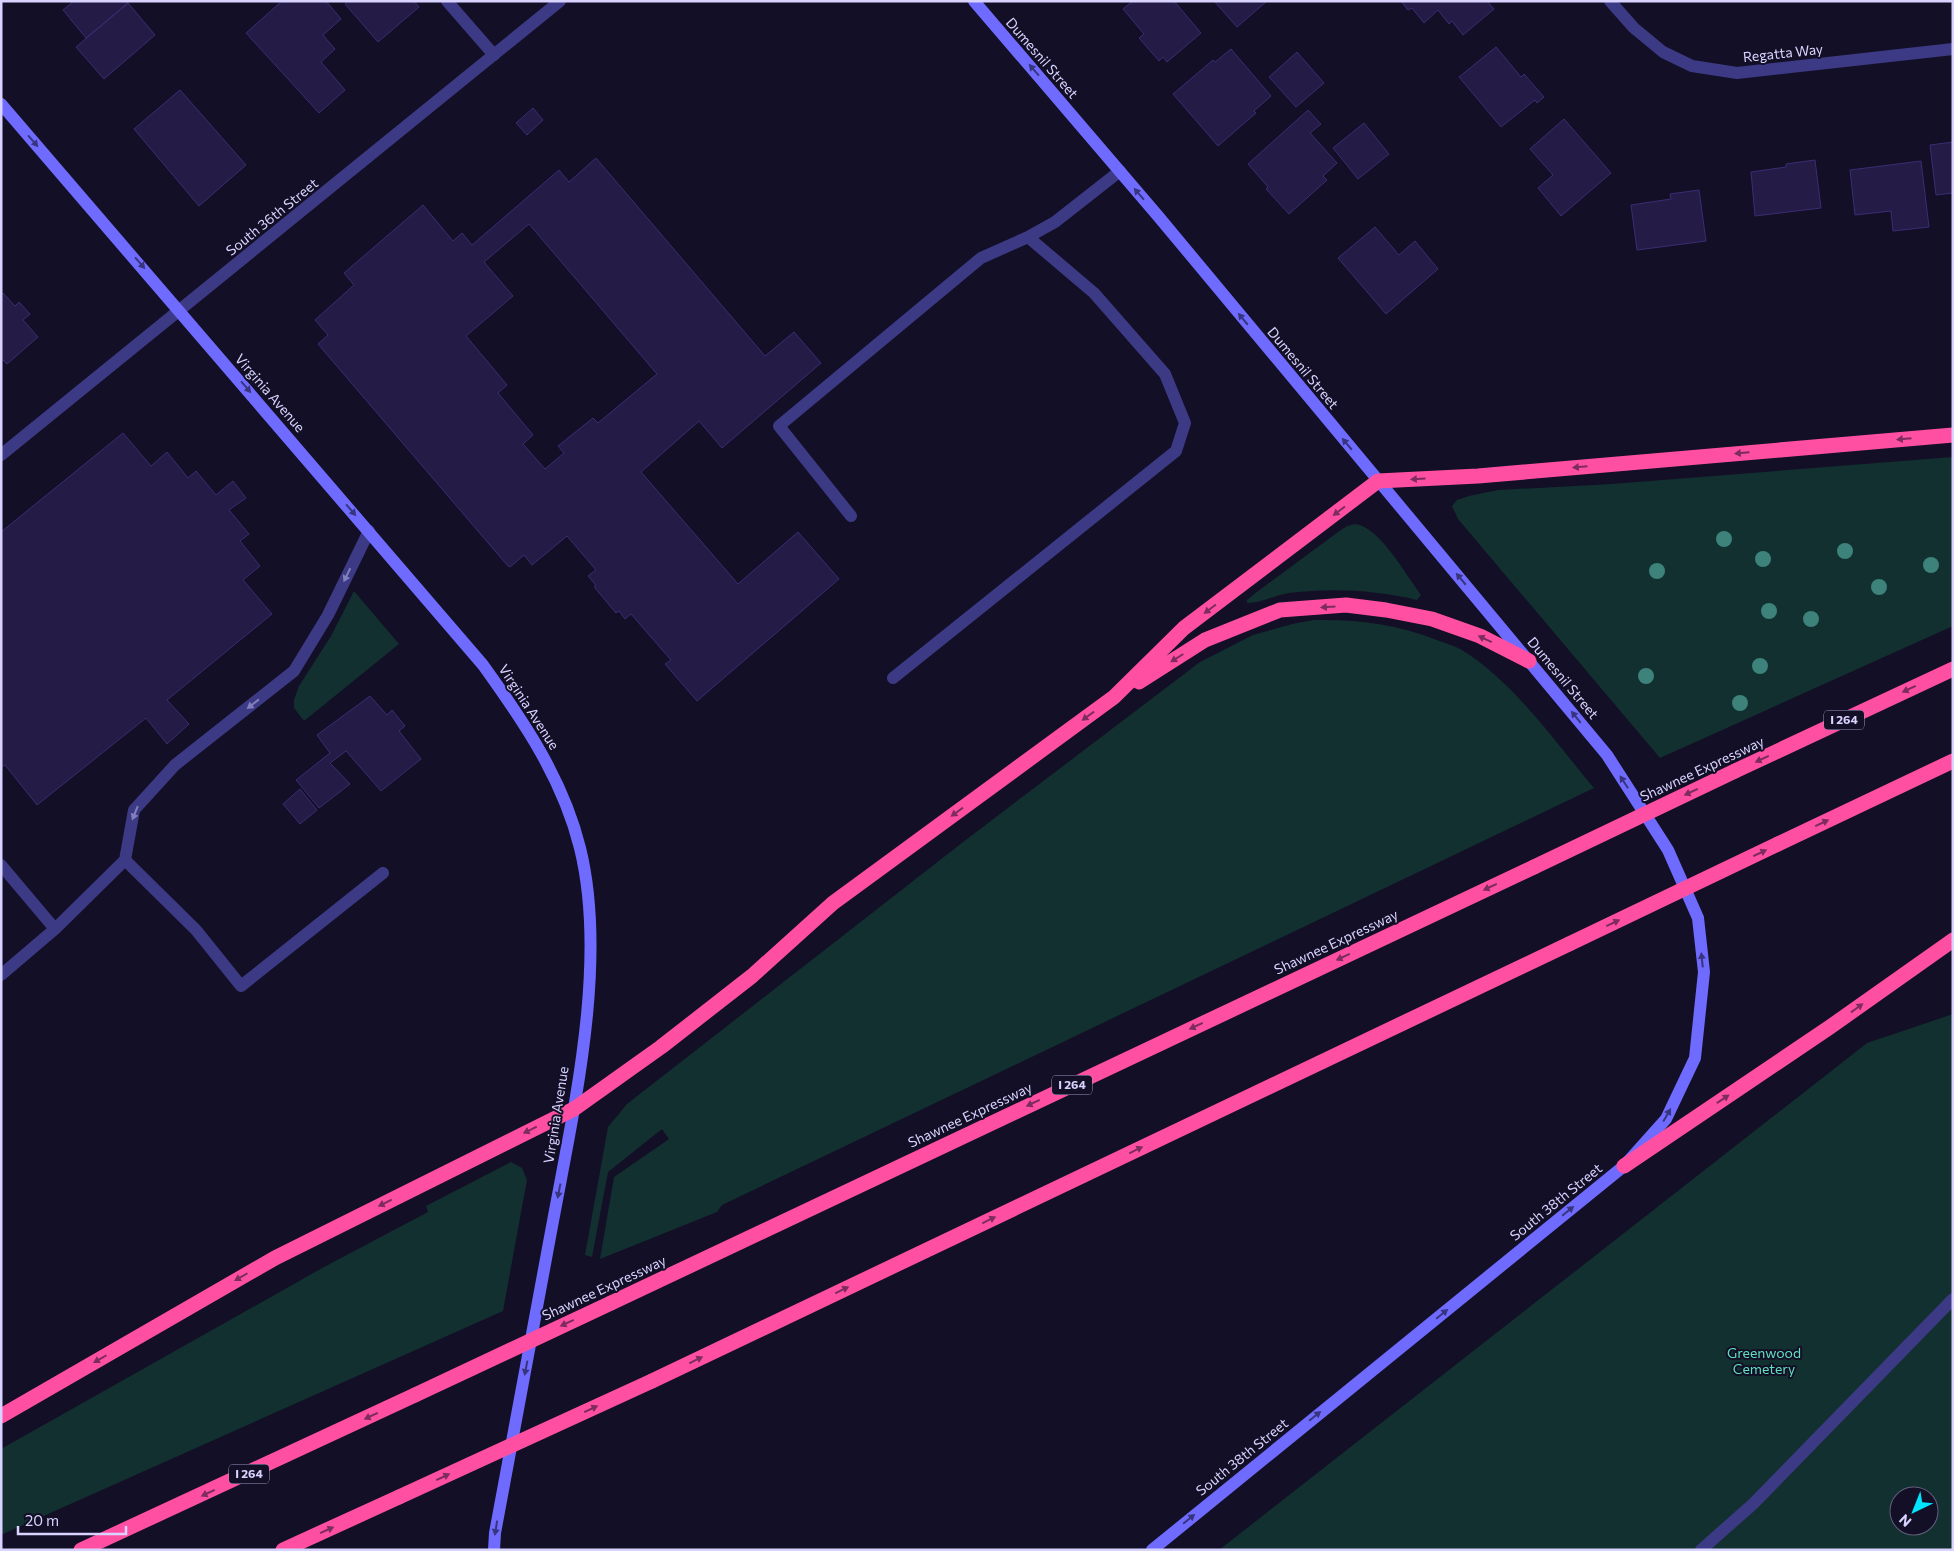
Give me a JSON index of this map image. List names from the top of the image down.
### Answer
{
  "streets": {
    "highway": ["I 264", "Shawnee Expressway"],
    "main road": ["Dumesnil Street", "Virginia Avenue", "South 38th Street"],
    "street": ["Regatta Way", "South 36th Street"]
  },
  "crossings": [
    ["Dumesnil Street", "South 38th Street"],
    ["South 36th Street", "Virginia Avenue"]
  ],
  "one_way": ["Dumesnil Street", "Virginia Avenue", "South 38th Street"],
  "parks": ["Greenwood Cemetery"],
  "scale_bar": "20 m",
  "north": "bottom left"
}
